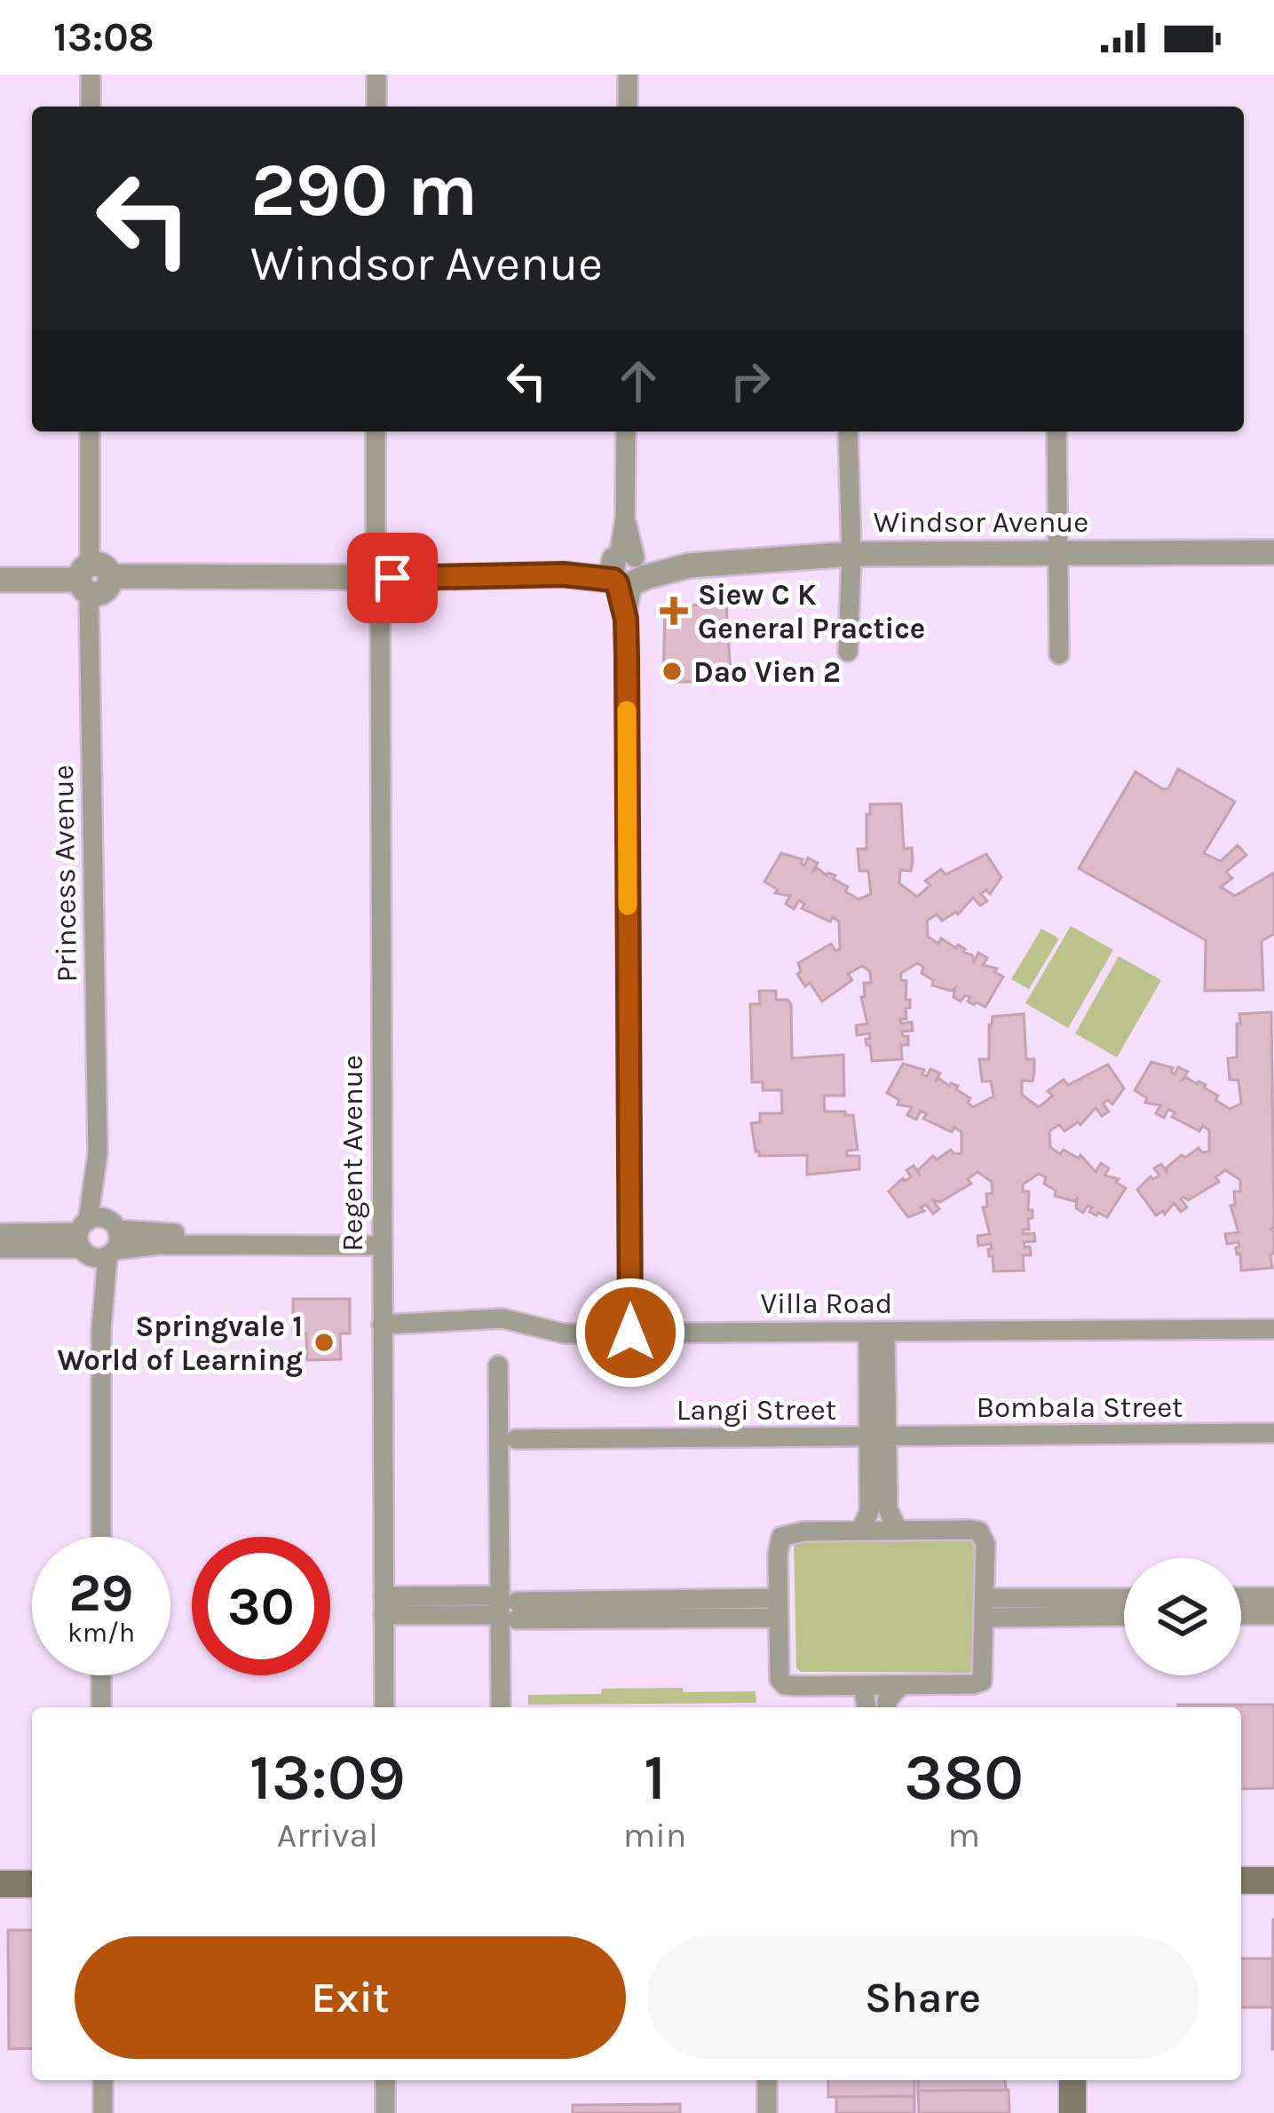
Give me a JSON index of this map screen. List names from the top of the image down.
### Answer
{
  "streets": {
    "street": [
      "Windsor Avenue",
      "Princess Avenue",
      "Regent Avenue",
      "Villa Road",
      "Bombala Street",
      "Langi Street"
    ]
  },
  "crossings": [
    ["Windsor Avenue", "Princess Avenue"],
    ["Windsor Avenue", "Regent Avenue"],
    ["Regent Avenue", "Villa Road"],
    ["Bombala Street", "Langi Street"]
  ],
  "places": {
    "health": ["Siew C K General Practice"],
    "other": ["Dao Vien 2", "Springvale 1 World of Learning"]
  },
  "page": {
    "status": "13:08",
    "turn": ["290 m", "Windsor Avenue"],
    "speed": "29 km/h",
    "limit": "30",
    "eta": [
      "13:09",
      "Arrival",
      "1",
      "min",
      "380",
      "m"
    ],
    "buttons": ["Exit", "Share"]
  }
}
